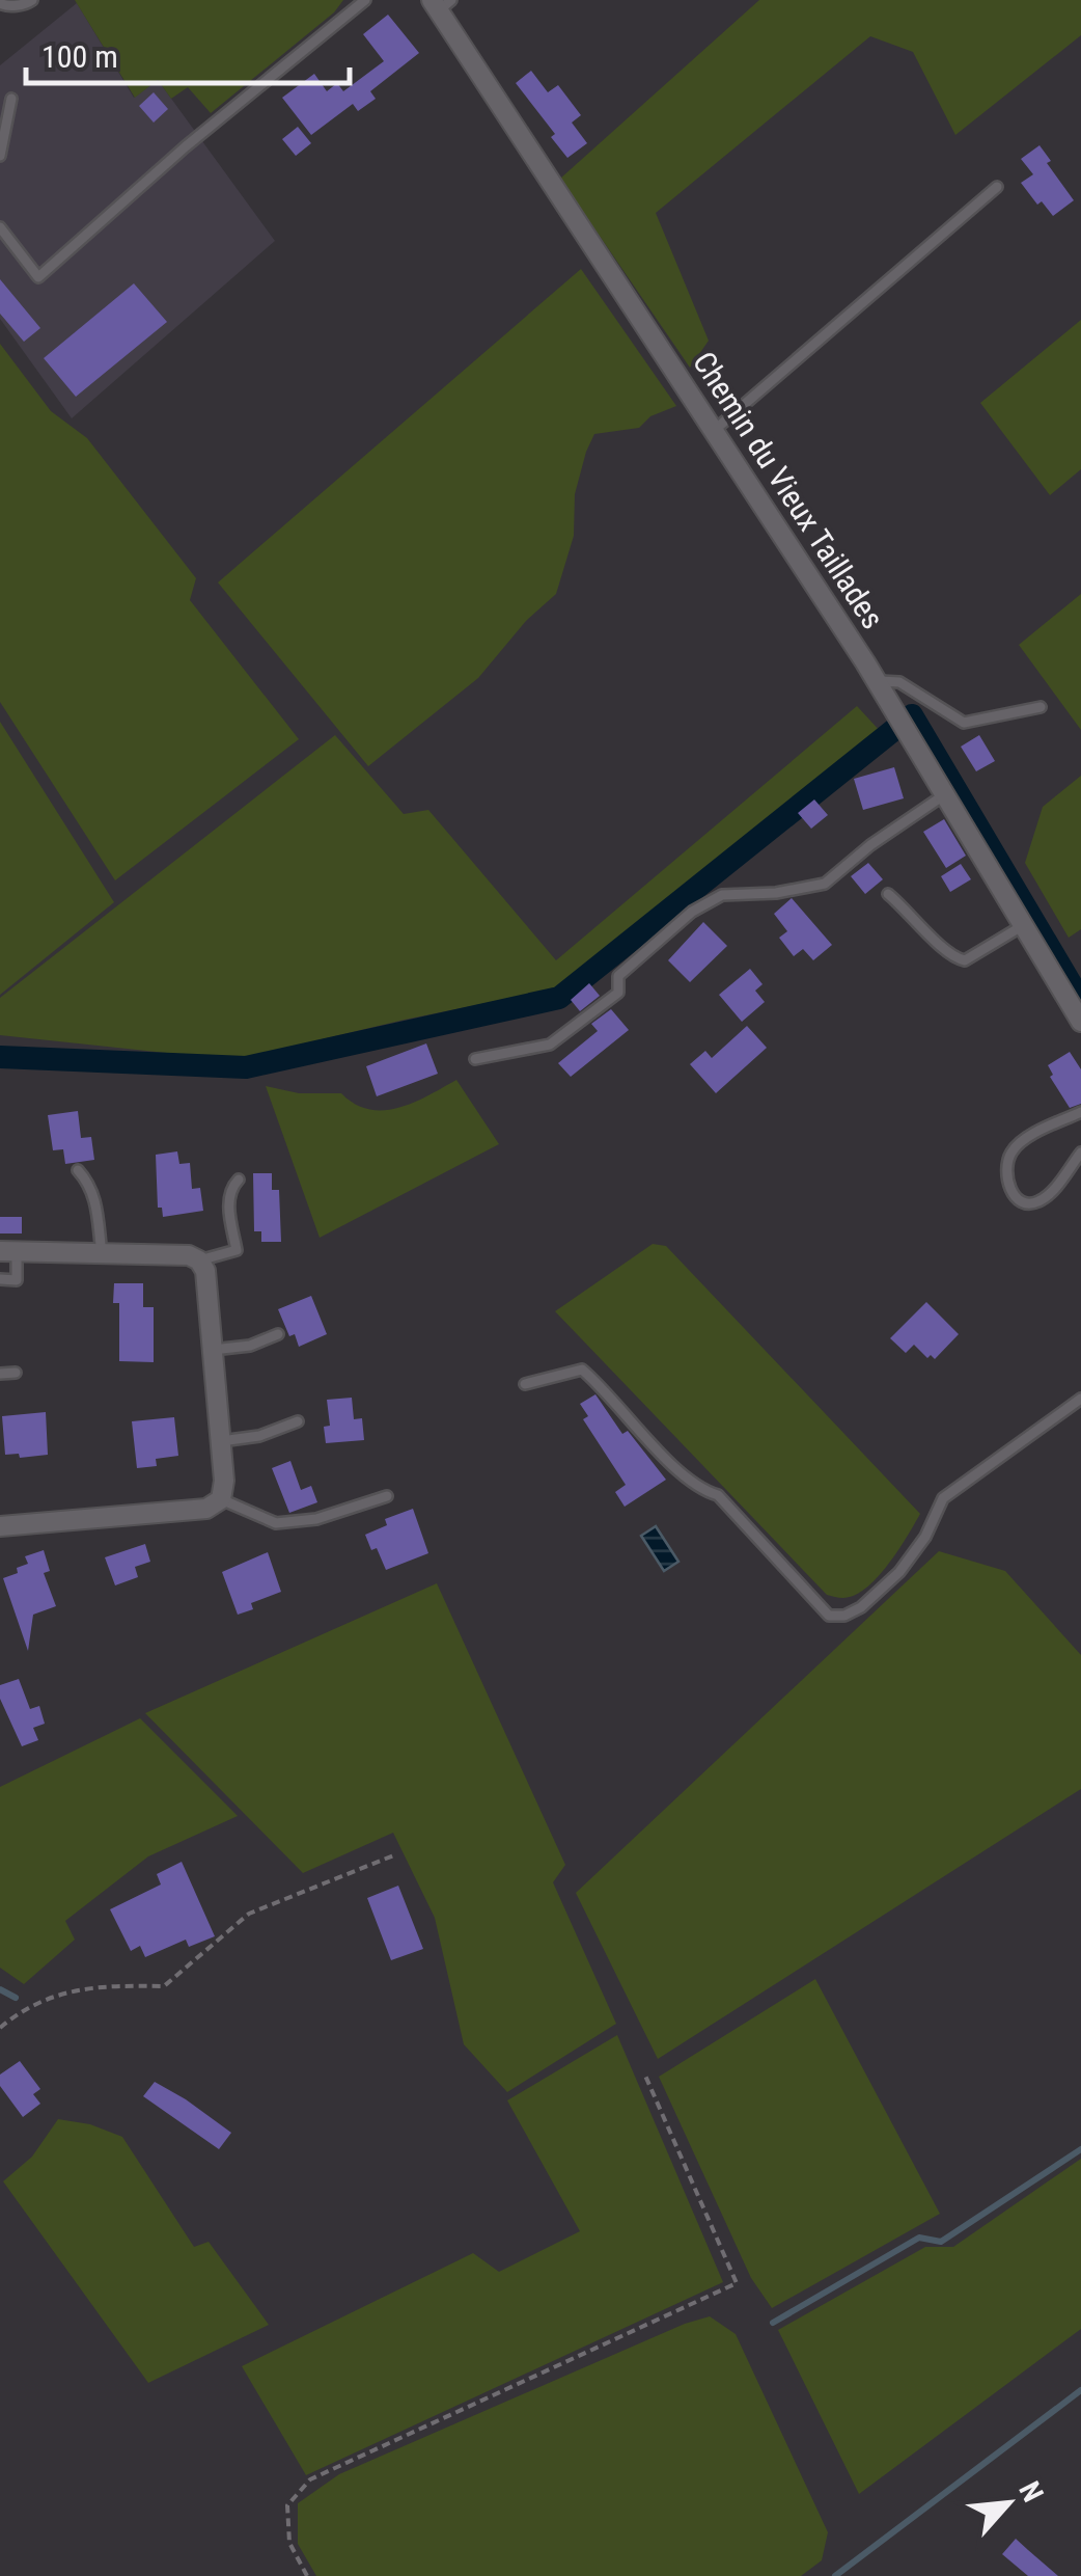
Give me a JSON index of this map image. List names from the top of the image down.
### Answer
{
  "streets": {
    "street": ["Chemin du Vieux Taillades"]
  },
  "scale_bar": "100 m",
  "north": "top right"
}
